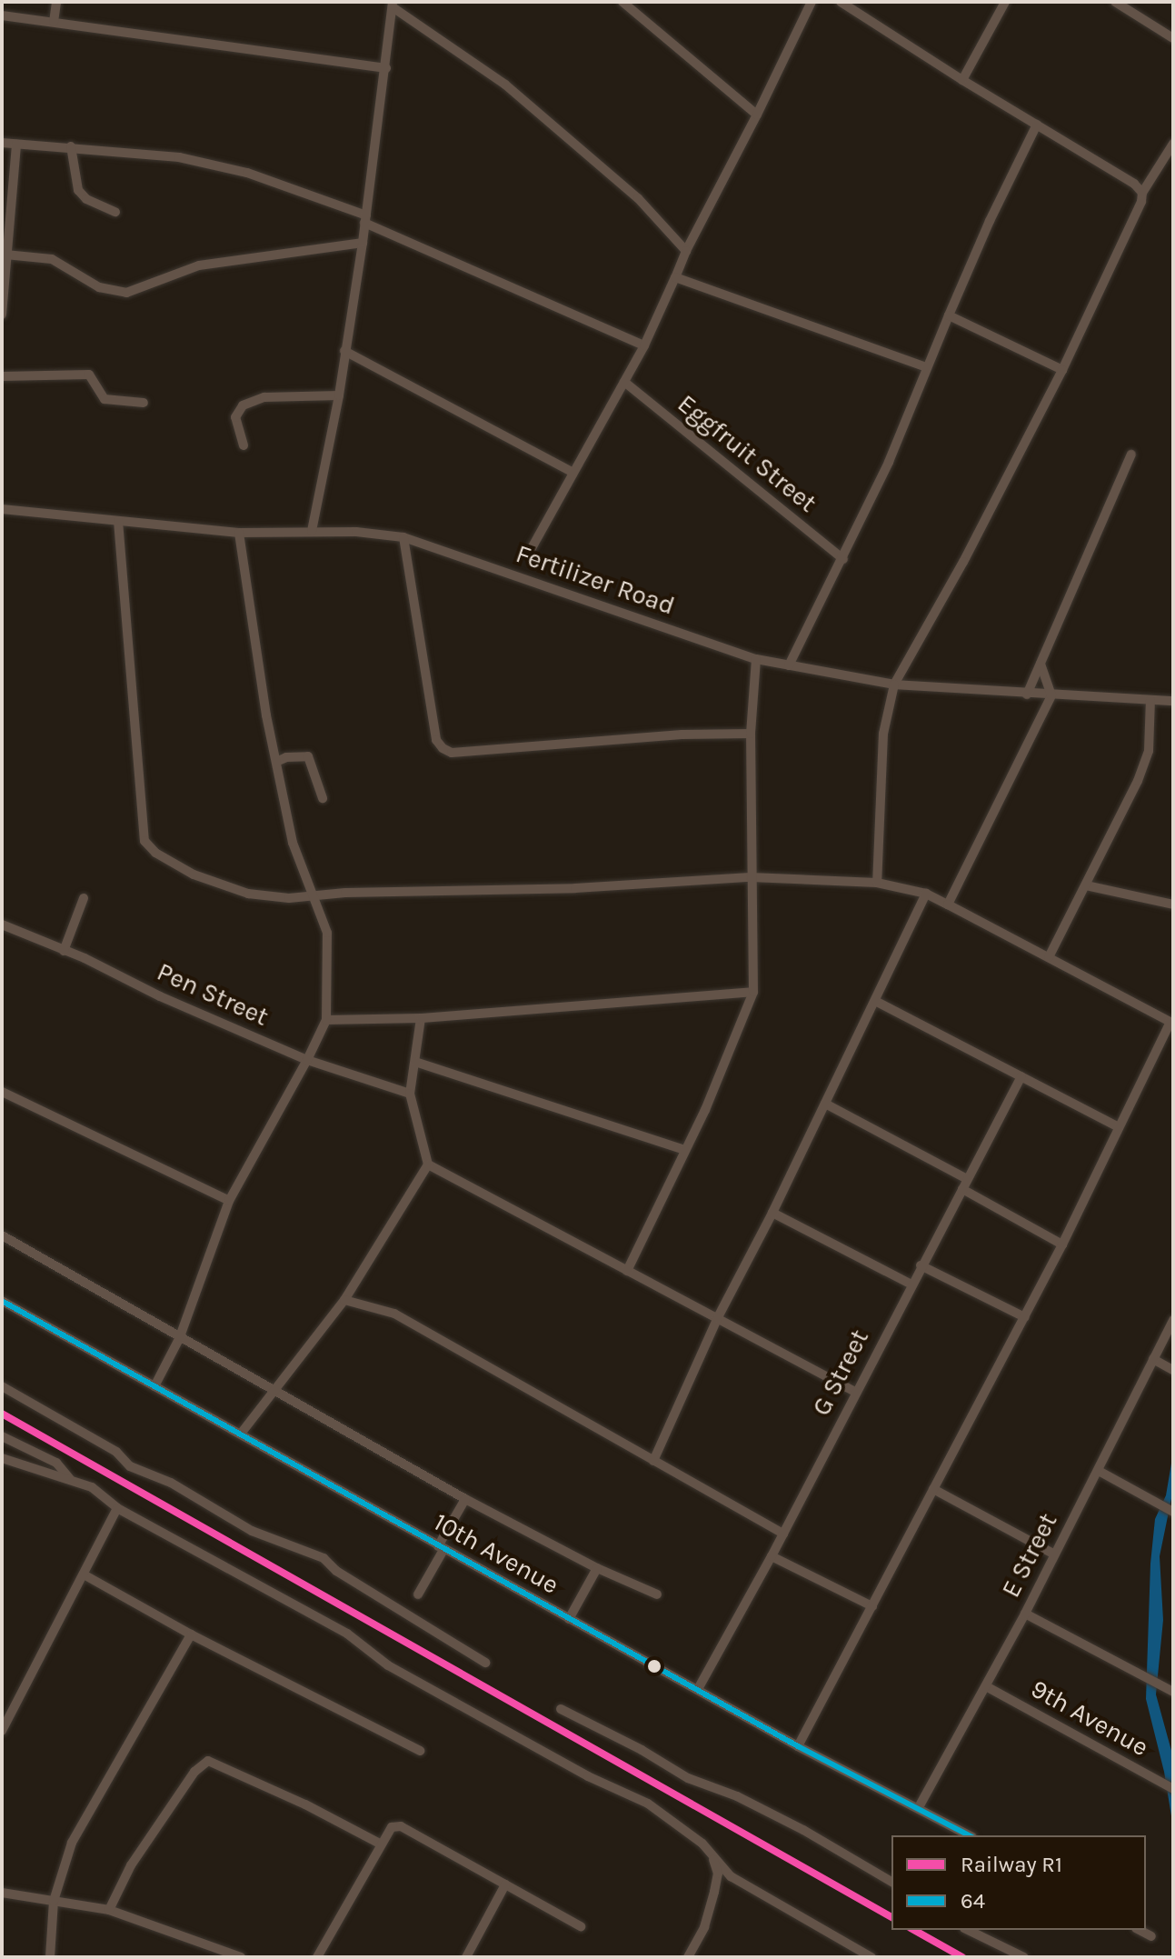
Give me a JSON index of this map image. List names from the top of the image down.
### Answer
{
  "streets": {
    "street": [
      "Eggfruit Street",
      "Fertilizer Road",
      "Pen Street",
      "G Street",
      "10th Avenue",
      "E Street",
      "9th Avenue"
    ]
  },
  "crossings": [
    ["G Street", "10th Avenue"],
    ["10th Avenue", "E Street"],
    ["E Street", "9th Avenue"]
  ],
  "lines": ["transit line 64", "rail line R1"],
  "legend": ["Railway R1", "64"]
}
